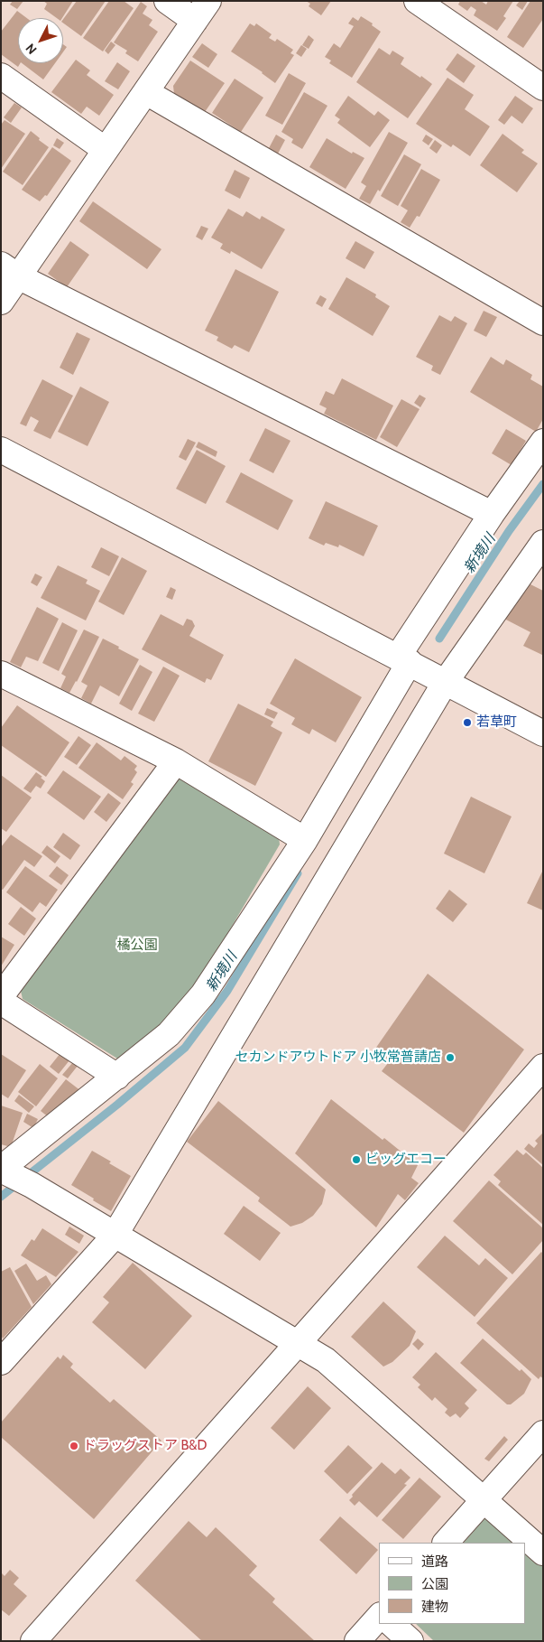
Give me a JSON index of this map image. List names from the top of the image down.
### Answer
{
  "water": ["新境川"],
  "parks": ["橘公園"],
  "places": [
    "若草町",
    "セカンドアウトドア 小牧常普請店",
    "ビッグエコー",
    "ドラッグストア B&D"
  ],
  "legend": ["道路", "公園", "建物"],
  "north": "bottom left"
}
